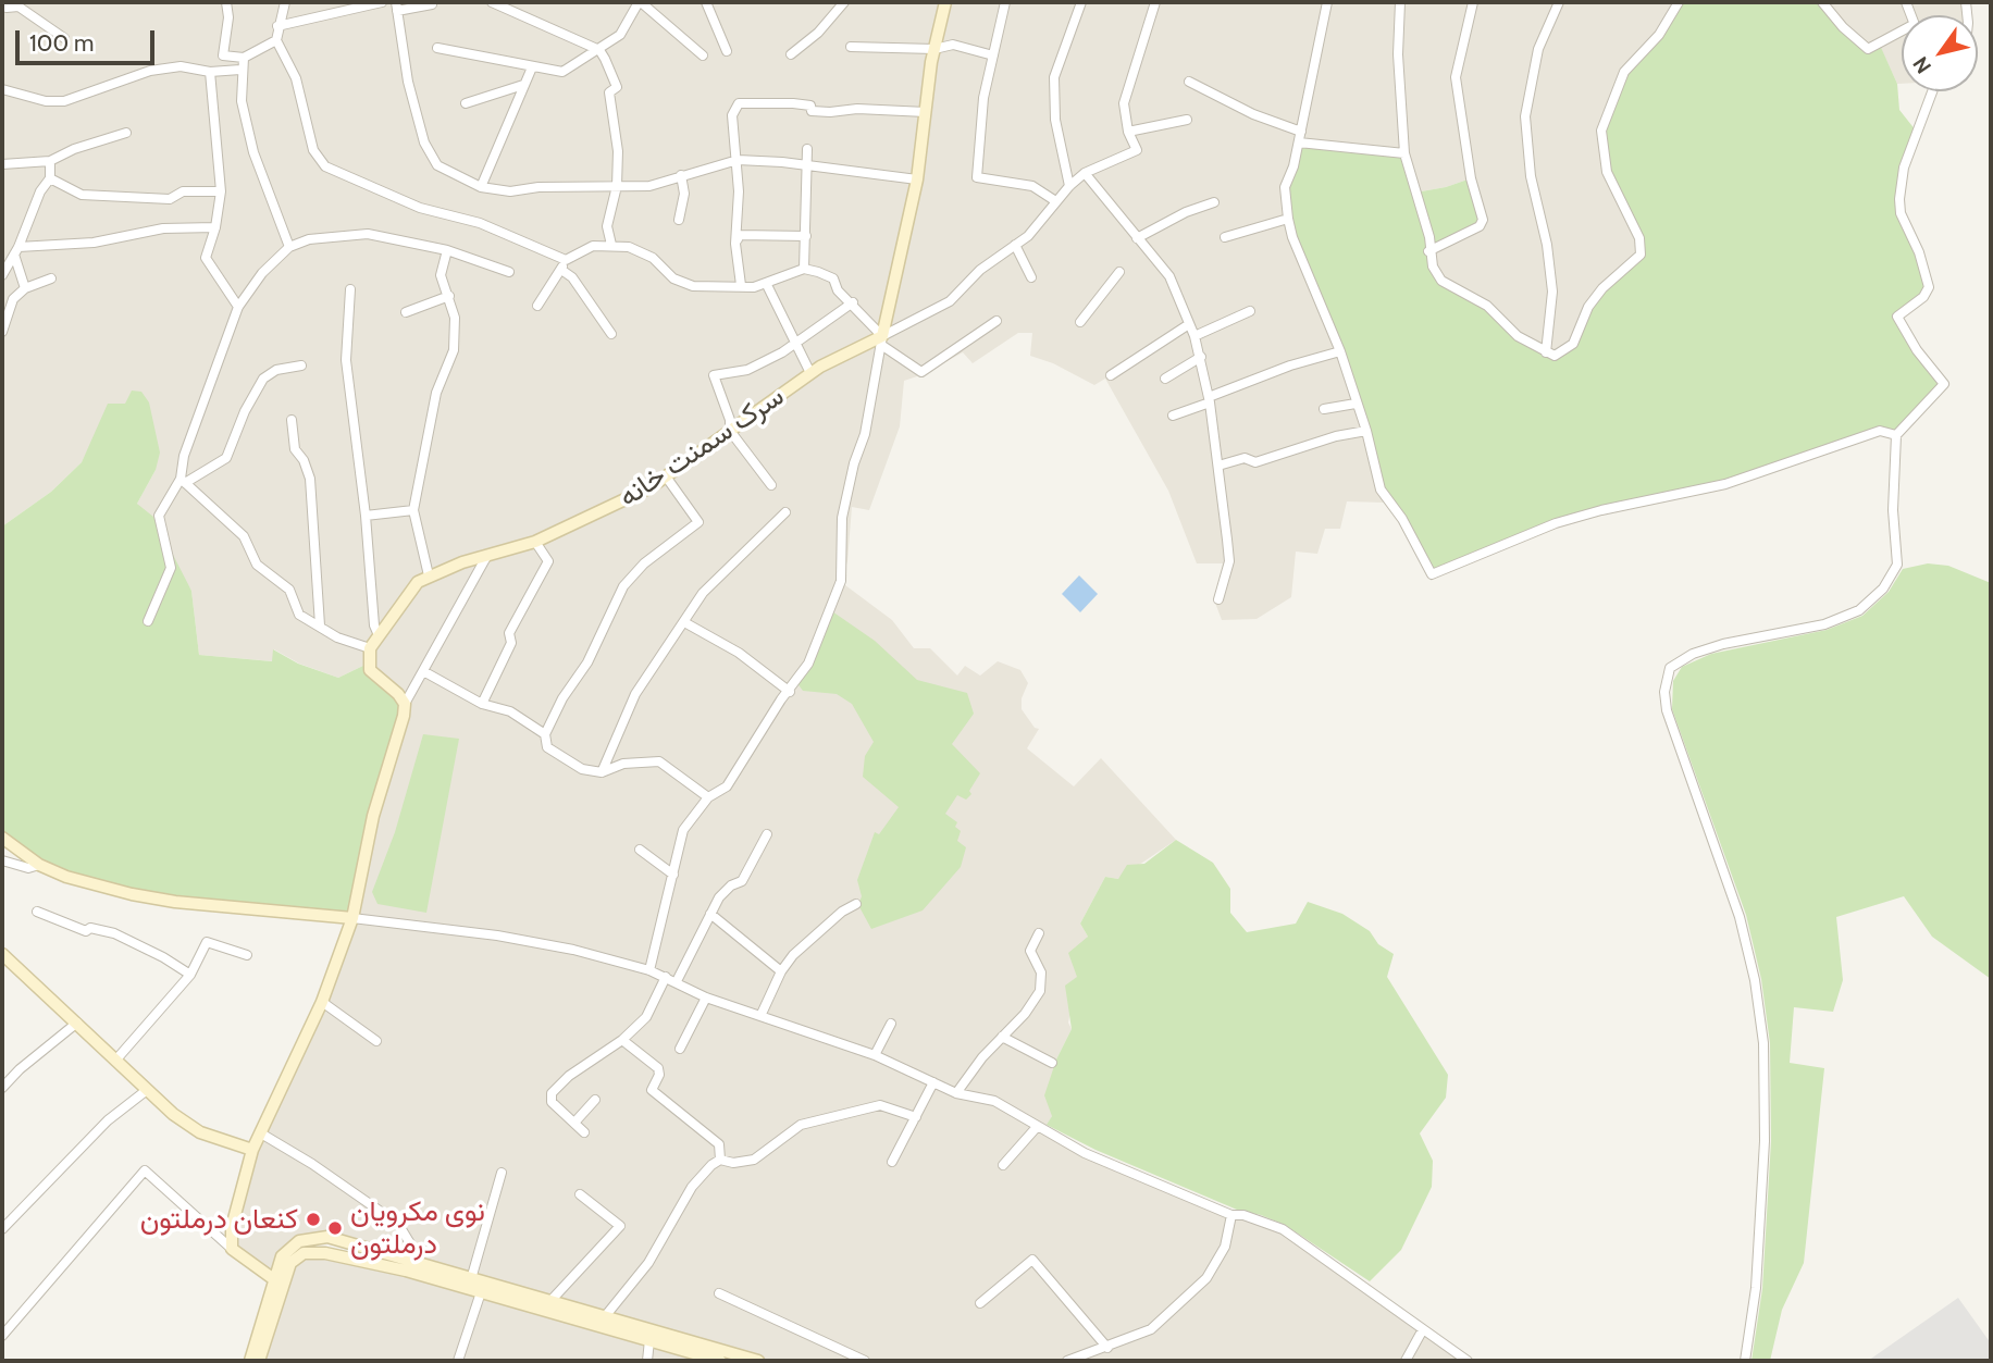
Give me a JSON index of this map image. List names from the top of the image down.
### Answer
{
  "streets": {
    "street": ["سرک سمنت خانه"]
  },
  "places": ["کنعان درملتون", "نوی مکرویان درملتون"],
  "scale_bar": "100 m",
  "north": "bottom left"
}
